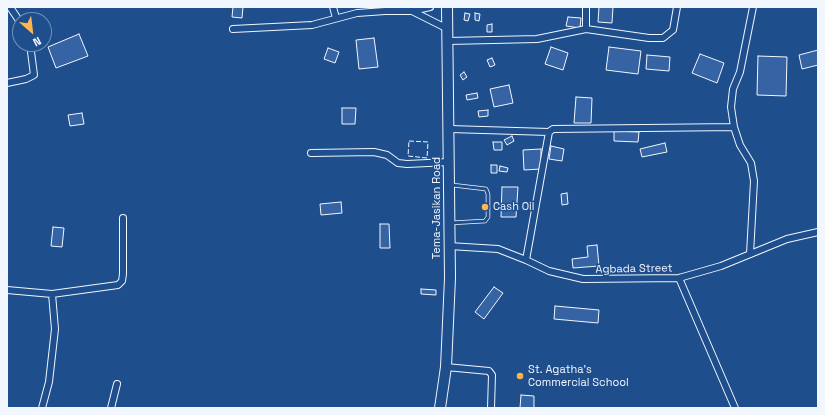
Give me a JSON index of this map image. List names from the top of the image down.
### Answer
{
  "streets": {
    "highway": ["Tema-Jasikan Road"],
    "street": ["Agbada Street"]
  },
  "crossings": [
    ["Tema-Jasikan Road", "Agbada Street"]
  ],
  "places": ["Cash Oil", "St. Agatha's Commercial School"],
  "north": "bottom right"
}
